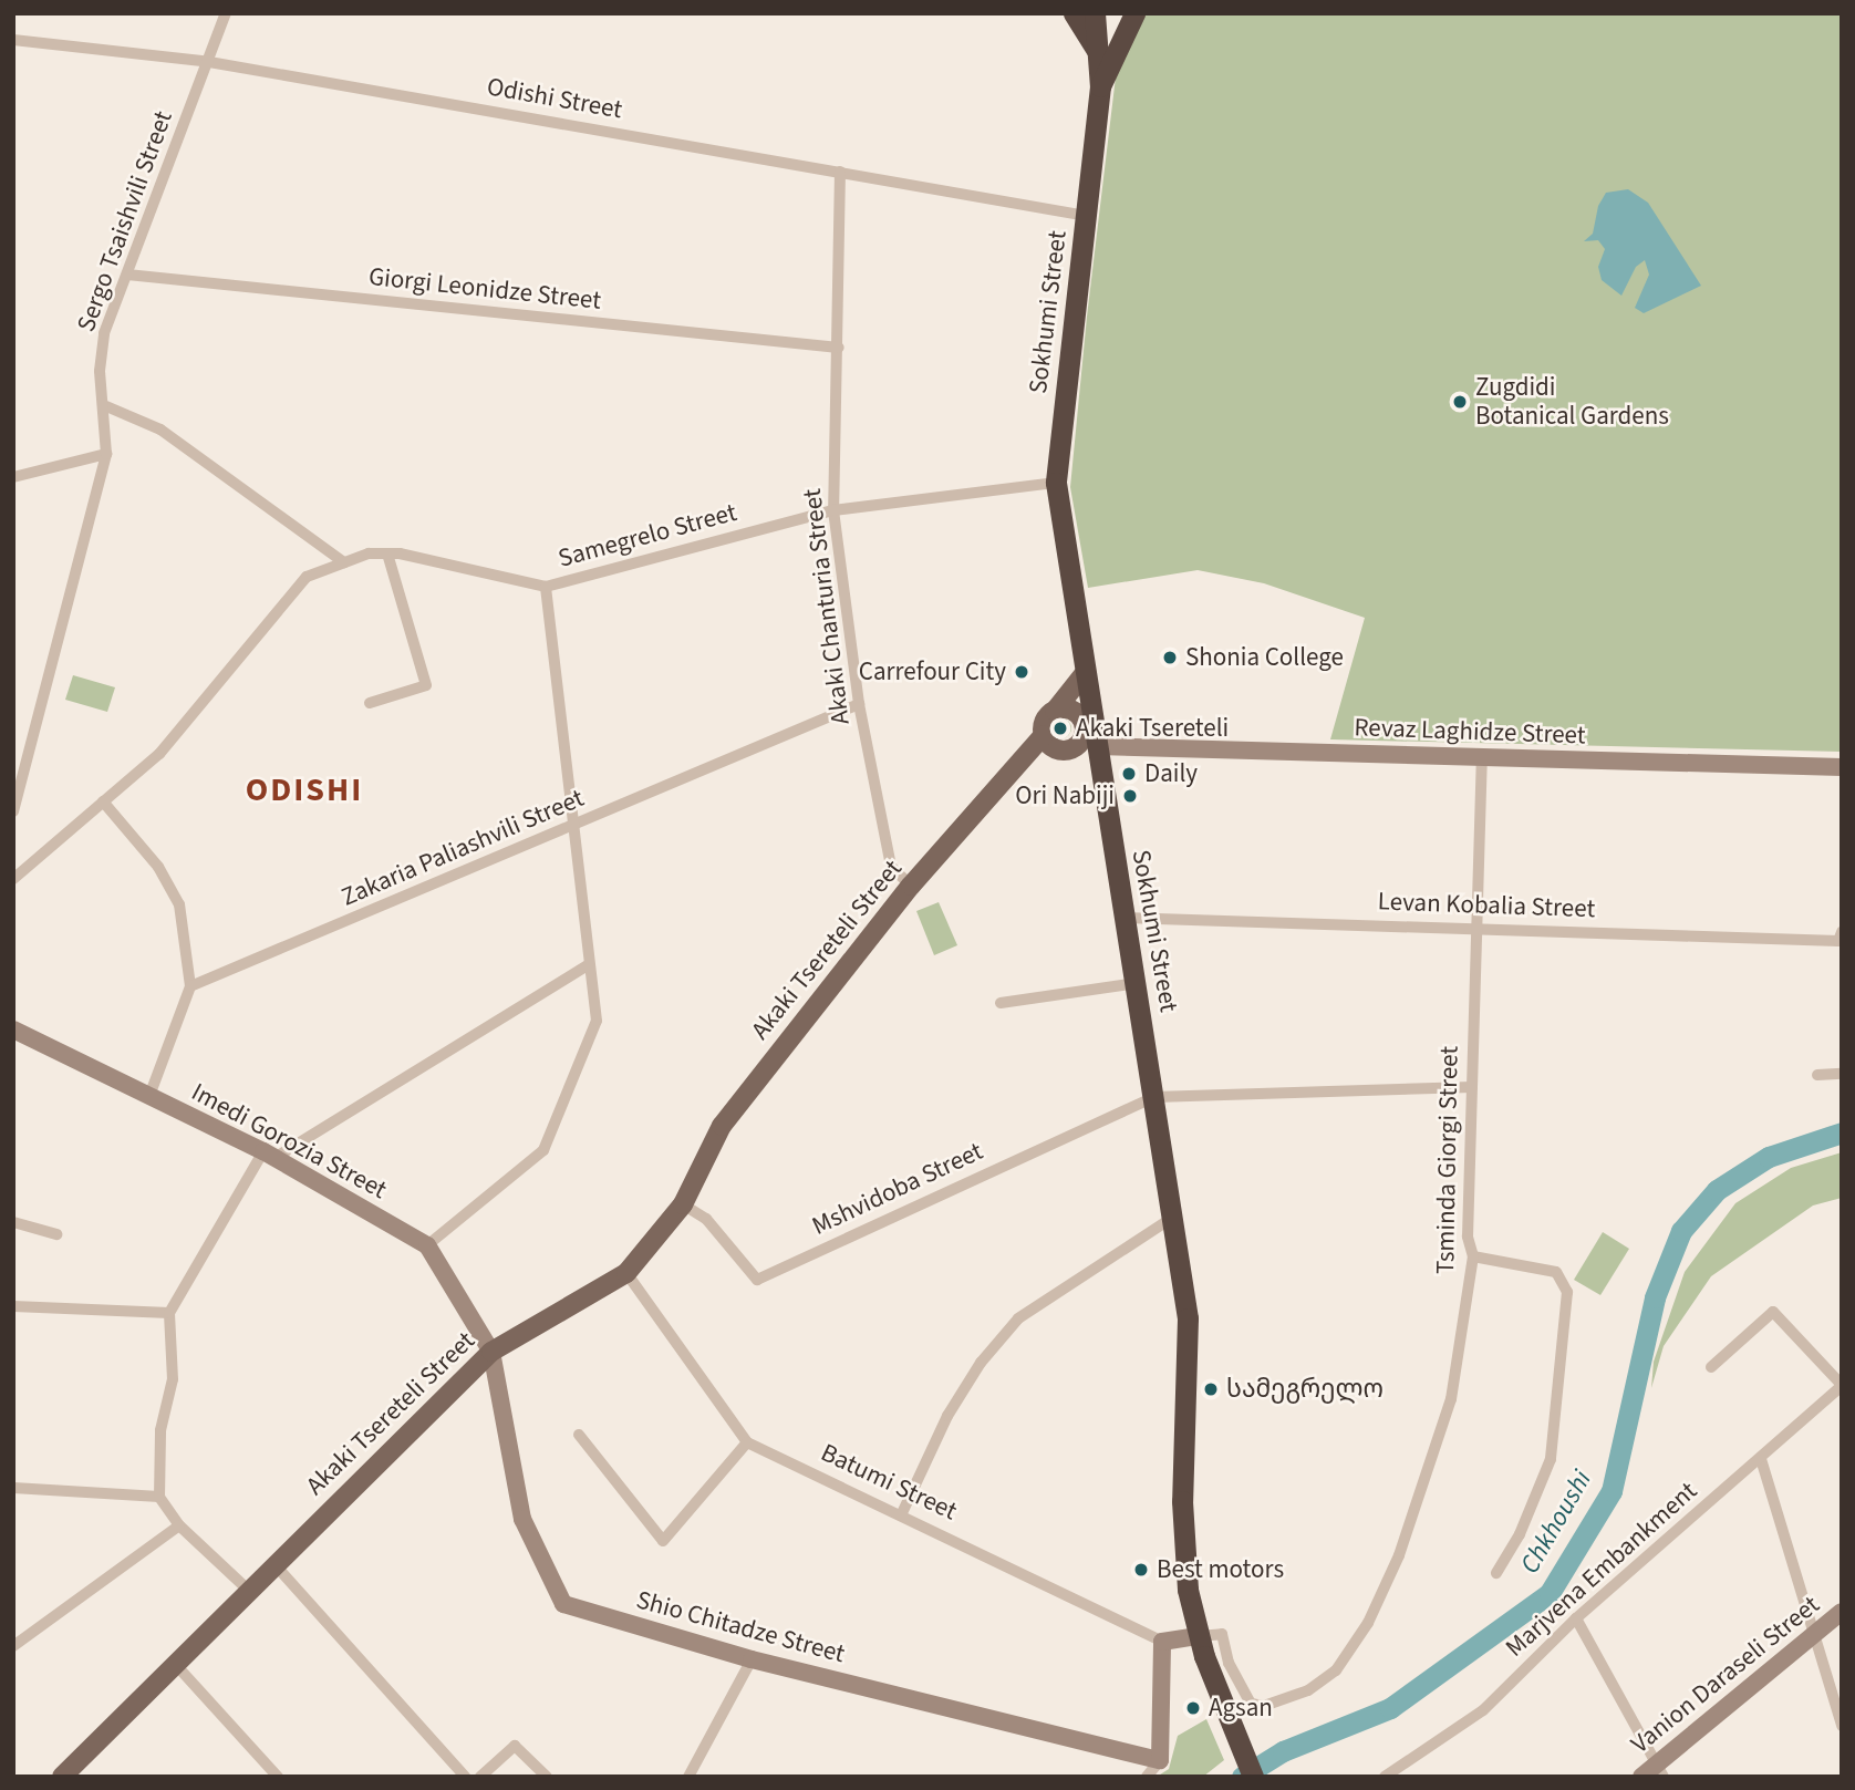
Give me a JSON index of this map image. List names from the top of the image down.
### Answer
{
  "streets": {
    "highway": ["Sokhumi Street"],
    "main road": ["Akaki Tsereteli Street"],
    "street": [
      "Odishi Street",
      "Sergo Tsaishvili Street",
      "Giorgi Leonidze Street",
      "Samegrelo Street",
      "Akaki Chanturia Street",
      "Revaz Laghidze Street",
      "Zakaria Paliashvili Street",
      "Levan Kobalia Street",
      "Imedi Gorozia Street",
      "Tsminda Giorgi Street",
      "Mshvidoba Street",
      "Batumi Street",
      "Marjvena Embankment",
      "Shio Chitadze Street",
      "Vanion Daraseli Street"
    ]
  },
  "crossings": [
    ["Odishi Street", "Sergo Tsaishvili Street"],
    ["Odishi Street", "Sokhumi Street"],
    ["Odishi Street", "Akaki Chanturia Street"],
    ["Sergo Tsaishvili Street", "Giorgi Leonidze Street"],
    ["Giorgi Leonidze Street", "Akaki Chanturia Street"],
    ["Sokhumi Street", "Samegrelo Street"],
    ["Sokhumi Street", "Revaz Laghidze Street"],
    ["Sokhumi Street", "Levan Kobalia Street"],
    ["Sokhumi Street", "Akaki Tsereteli Street"],
    ["Sokhumi Street", "Tsminda Giorgi Street"],
    ["Sokhumi Street", "Mshvidoba Street"],
    ["Samegrelo Street", "Akaki Chanturia Street"],
    ["Akaki Chanturia Street", "Zakaria Paliashvili Street"],
    ["Akaki Chanturia Street", "Akaki Tsereteli Street"],
    ["Revaz Laghidze Street", "Tsminda Giorgi Street"],
    ["Levan Kobalia Street", "Tsminda Giorgi Street"],
    ["Akaki Tsereteli Street", "Imedi Gorozia Street"],
    ["Akaki Tsereteli Street", "Mshvidoba Street"],
    ["Akaki Tsereteli Street", "Batumi Street"],
    ["Akaki Tsereteli Street", "Shio Chitadze Street"],
    ["Imedi Gorozia Street", "Shio Chitadze Street"]
  ],
  "districts": ["ODISHI"],
  "water": ["Chkhoushi"],
  "places": [
    "Zugdidi Botanical Gardens",
    "Shonia College",
    "Carrefour City",
    "Akaki Tsereteli",
    "Daily",
    "Ori Nabiji",
    "სამეგრელო",
    "Best motors",
    "Agsan"
  ]
}
